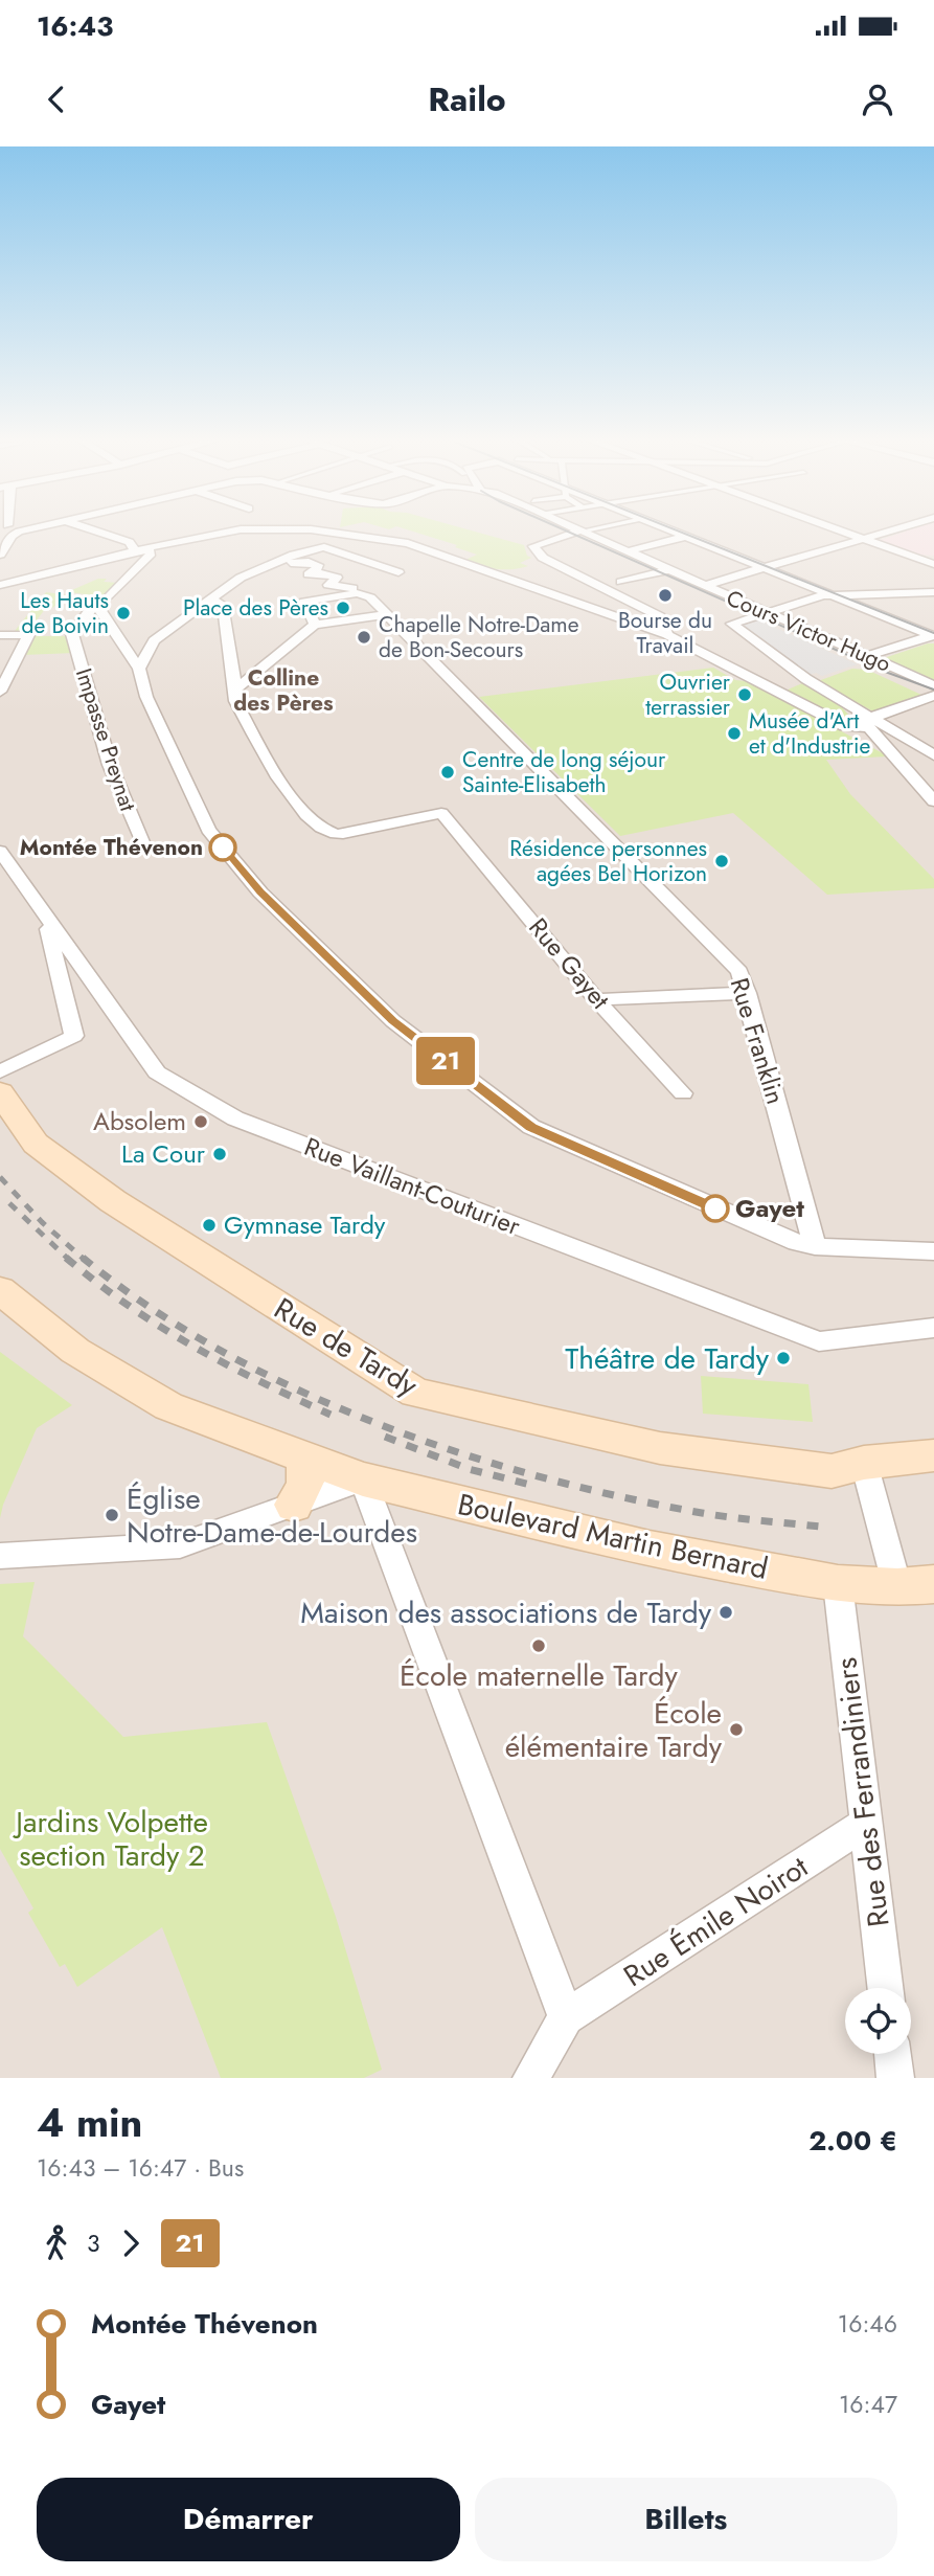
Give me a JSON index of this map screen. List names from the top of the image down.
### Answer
{
  "streets": {
    "main road": ["Rue de Tardy", "Boulevard Martin Bernard"],
    "street": [
      "Cours Victor Hugo",
      "Impasse Preynat",
      "Rue Gayet",
      "Rue Franklin",
      "Rue Vaillant-Couturier",
      "Rue des Ferrandiniers",
      "Rue Émile Noirot"
    ]
  },
  "crossings": [
    ["Boulevard Martin Bernard", "Rue des Ferrandiniers"],
    ["Rue des Ferrandiniers", "Rue Émile Noirot"]
  ],
  "districts": ["Colline des Pères"],
  "parks": ["Jardins Volpette section Tardy 2"],
  "places": [
    "Bourse du Travail",
    "Place des Pères",
    "Les Hauts de Boivin",
    "Chapelle Notre-Dame de Bon-Secours",
    "Ouvrier terrassier",
    "Musée d'Art et d'Industrie",
    "Centre de long séjour Sainte-Elisabeth",
    "Montée Thévenon",
    "Résidence personnes agées Bel Horizon",
    "Absolem",
    "La Cour",
    "Gayet",
    "Gymnase Tardy",
    "Théâtre de Tardy",
    "Église Notre-Dame-de-Lourdes",
    "Maison des associations de Tardy",
    "École maternelle Tardy",
    "École élémentaire Tardy"
  ],
  "lines": ["bus line 21"],
  "page": {
    "status": "16:43",
    "header": "Railo",
    "on_map": "21",
    "heading": ["4 min", "16:43 – 16:47 · Bus", "2.00 €"],
    "legs": ["3", "21"],
    "list": [
      {
        "name": "Montée Thévenon",
        "value": "16:46"
      },
      {
        "name": "Gayet",
        "value": "16:47"
      }
    ],
    "buttons": ["Démarrer", "Billets"]
  }
}
